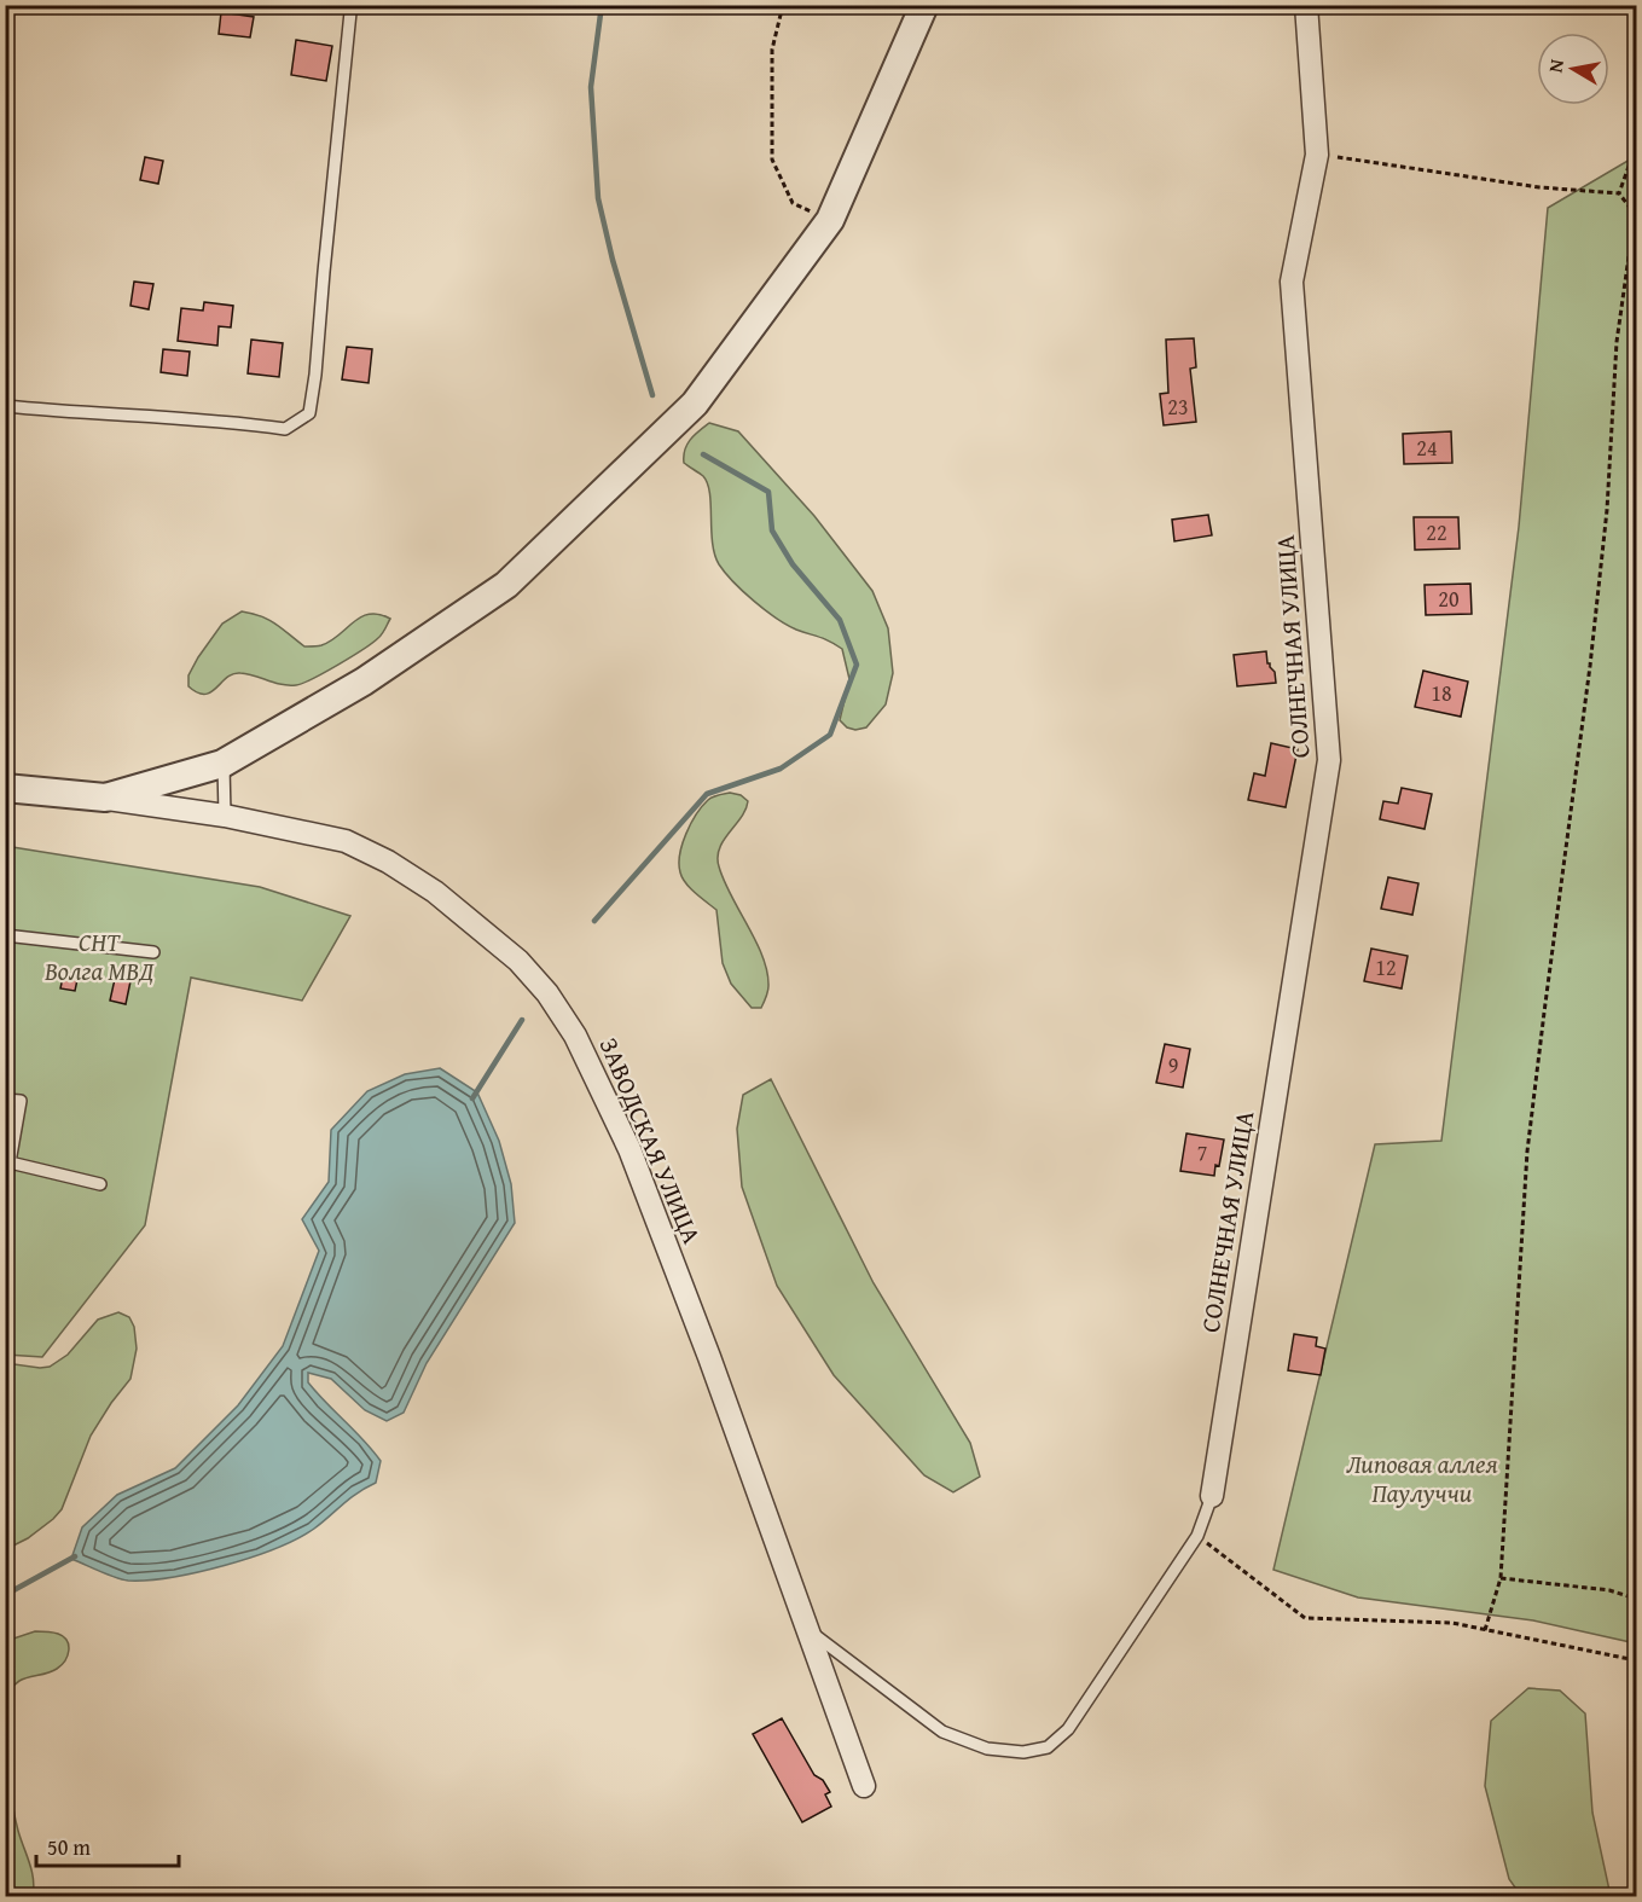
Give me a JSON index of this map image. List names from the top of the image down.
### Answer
{
  "streets": {
    "street": ["СОЛНЕЧНАЯ УЛИЦА", "ЗАВОДСКАЯ УЛИЦА"]
  },
  "parks": ["СНТ Волга МВД", "Липовая аллея Паулуччи"],
  "house_numbers": [
    "23",
    "24",
    "22",
    "20",
    "18",
    "12",
    "9",
    "7"
  ],
  "scale_bar": "50 m",
  "north": "left"
}
